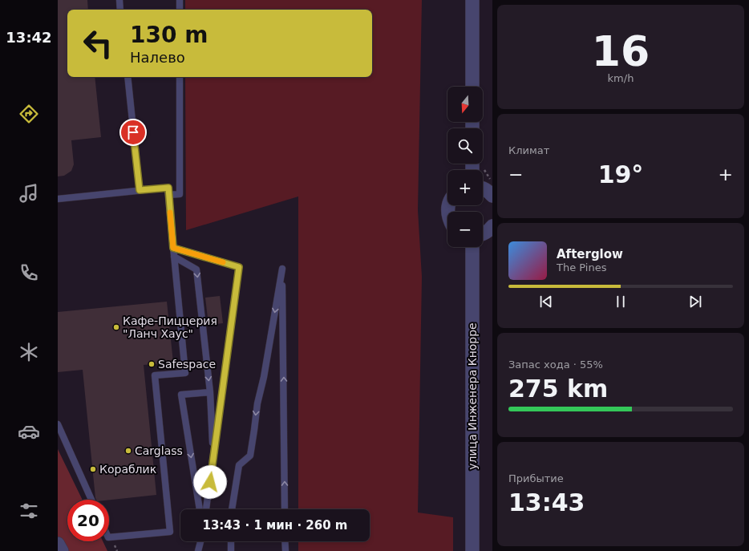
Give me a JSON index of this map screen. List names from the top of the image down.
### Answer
{
  "streets": {
    "street": ["улица Инженера Кнорре"]
  },
  "places": [
    "Кафе-Пиццерия \"Ланч Хаус\"",
    "Safespace",
    "Carglass",
    "Кораблик"
  ],
  "north": "bottom",
  "page": {
    "tabs": "13:42",
    "tile": [
      ["16", "km/h"],
      "Климат",
      ["Запас хода · 55%", "275 km"],
      ["Прибытие", "13:43"]
    ],
    "turn": ["130 m", "Налево"],
    "map_buttons": ["+", "−"],
    "heat": ["−", "19°", "+"],
    "song": ["Afterglow", "The Pines"],
    "limit": "20",
    "trip": "13:43 · 1 мин · 260 m"
  }
}
